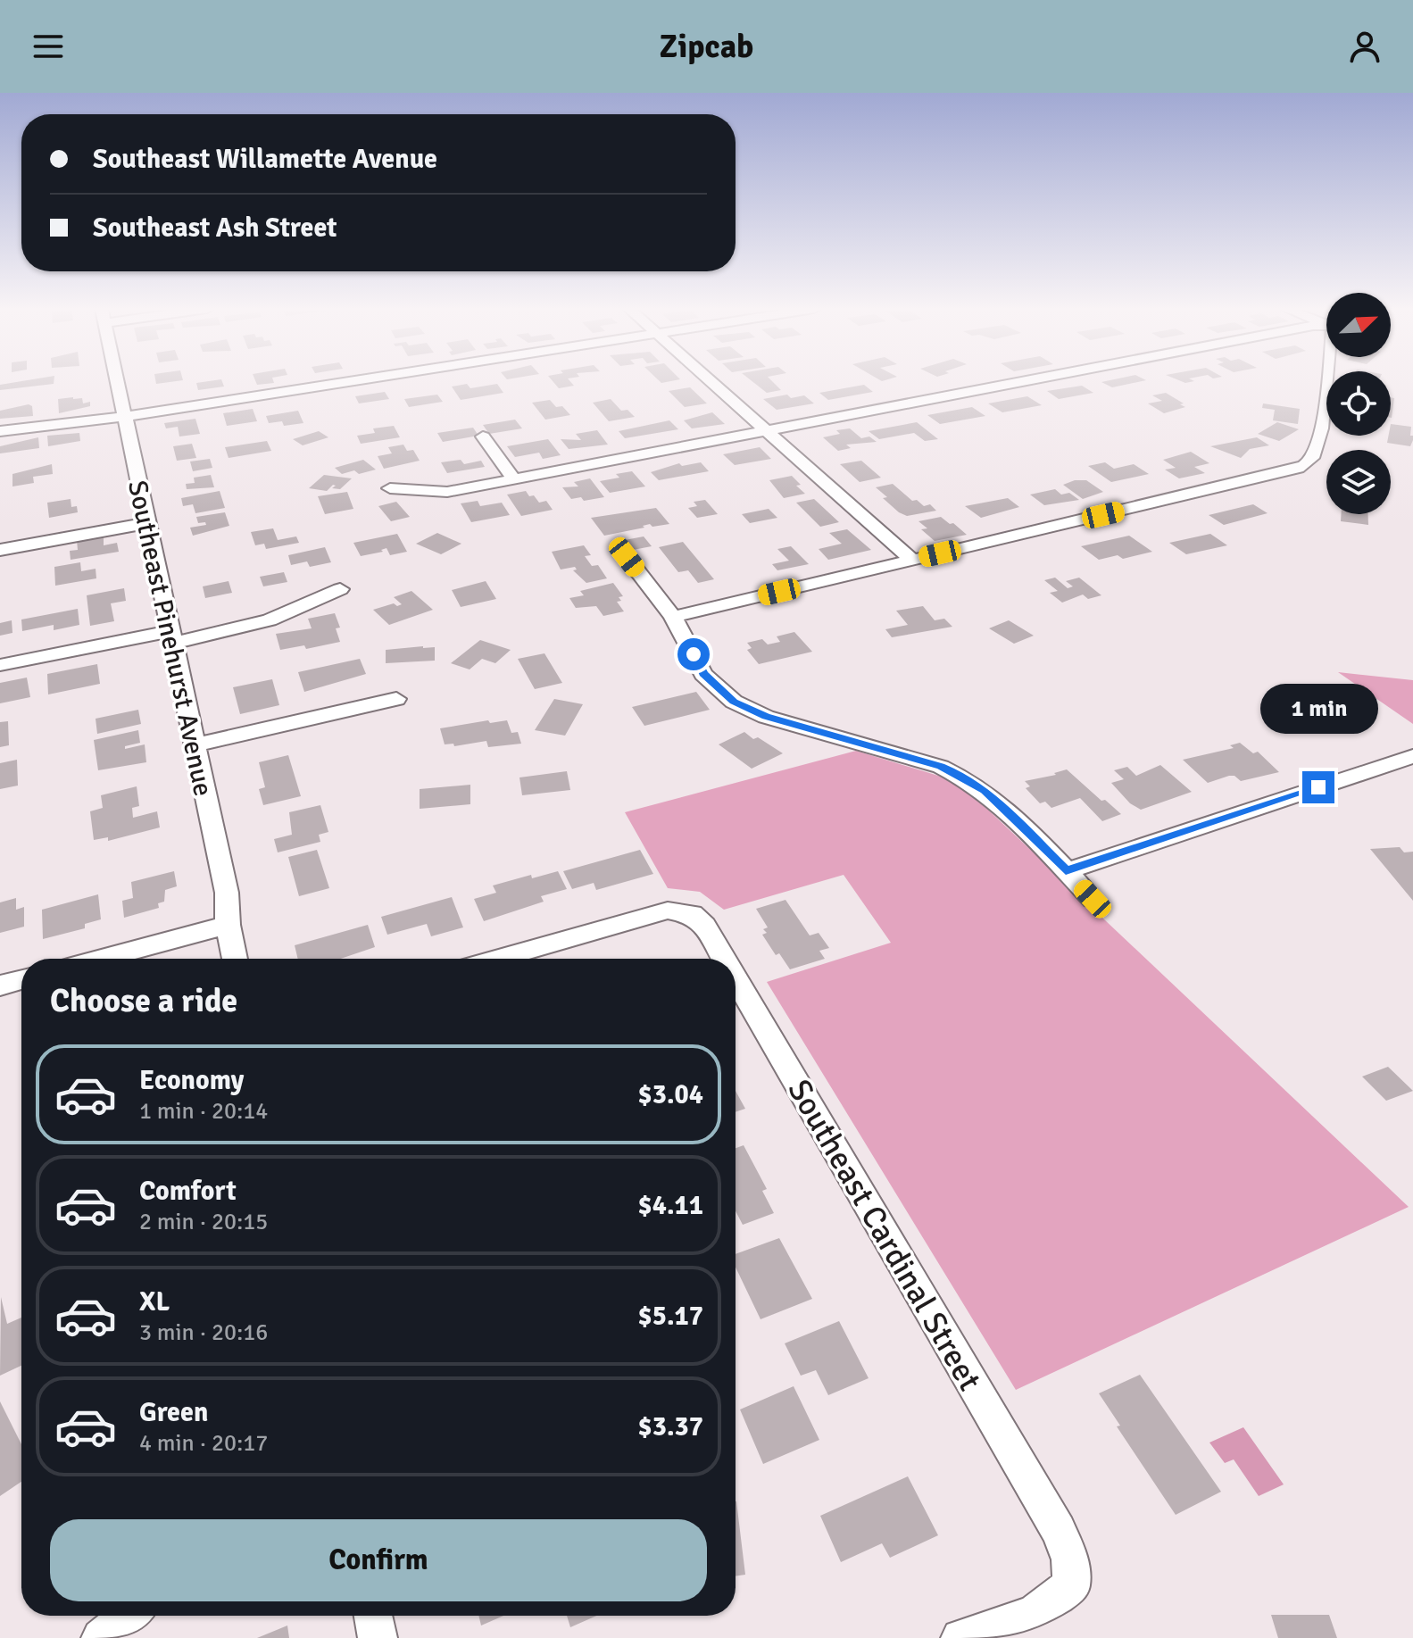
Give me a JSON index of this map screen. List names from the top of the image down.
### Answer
{
  "streets": {
    "street": ["Southeast Pinehurst Avenue", "Southeast Cardinal Street"]
  },
  "north": "top right",
  "page": {
    "header": "Zipcab",
    "banner": ["Southeast Willamette Avenue", "Southeast Ash Street"],
    "bubble": "1 min",
    "heading": "Choose a ride",
    "list": [
      {
        "name": "Economy",
        "note": "1 min · 20:14",
        "value": "$3.04"
      },
      {
        "name": "Comfort",
        "note": "2 min · 20:15",
        "value": "$4.11"
      },
      {
        "name": "XL",
        "note": "3 min · 20:16",
        "value": "$5.17"
      },
      {
        "name": "Green",
        "note": "4 min · 20:17",
        "value": "$3.37"
      }
    ],
    "buttons": "Confirm"
  }
}
